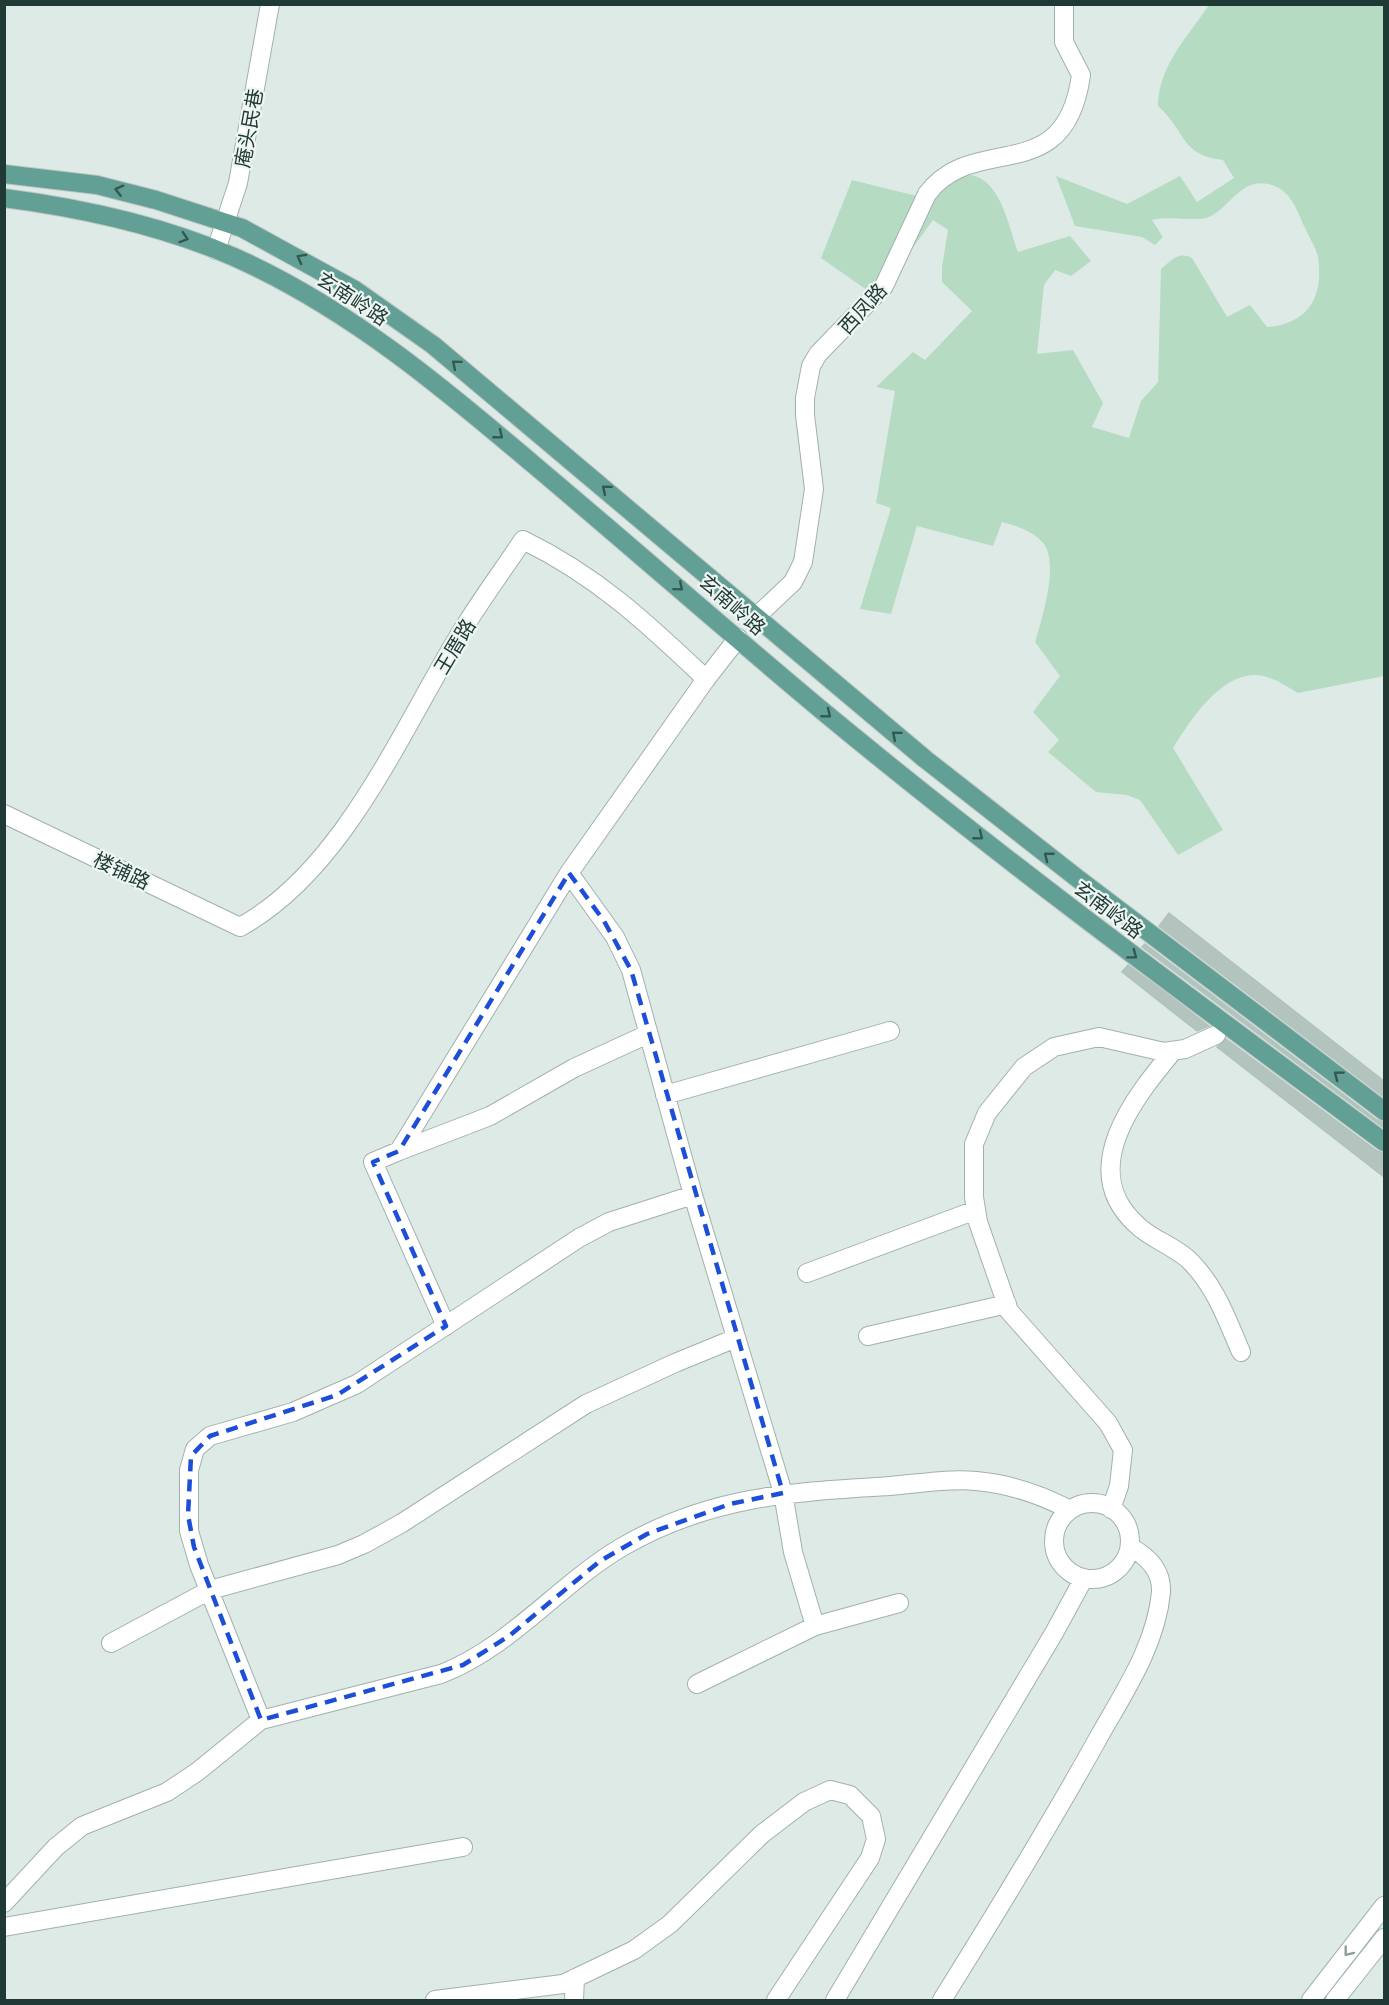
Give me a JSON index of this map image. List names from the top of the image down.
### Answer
{
  "streets": {
    "main road": ["玄南岭路"],
    "street": [
      "庵头民巷",
      "西凤路",
      "王厝路",
      "楼铺路"
    ]
  },
  "crossings": [
    ["庵头民巷", "玄南岭路"],
    ["玄南岭路", "西凤路"],
    ["王厝路", "楼铺路"]
  ]
}
